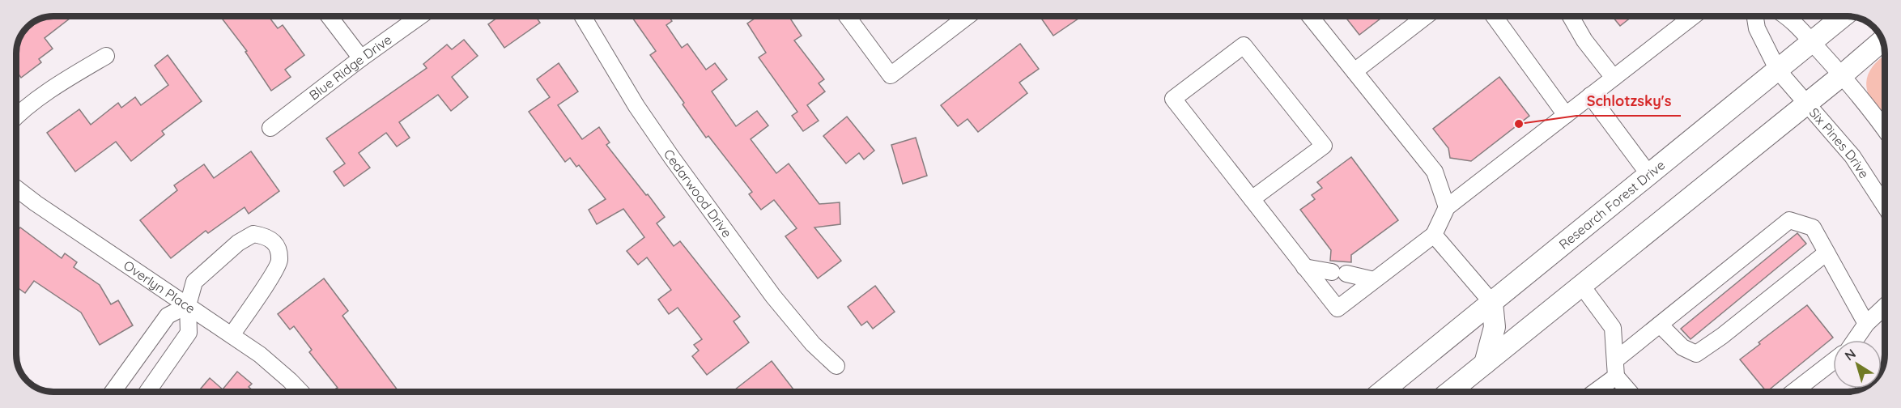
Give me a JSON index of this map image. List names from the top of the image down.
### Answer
{
  "streets": {
    "main road": ["Research Forest Drive"],
    "street": [
      "Blue Ridge Drive",
      "Six Pines Drive",
      "Cedarwood Drive",
      "Overlyn Place"
    ]
  },
  "crossings": [
    ["Six Pines Drive", "Research Forest Drive"]
  ],
  "places": ["Schlotzsky's"],
  "north": "top left"
}
